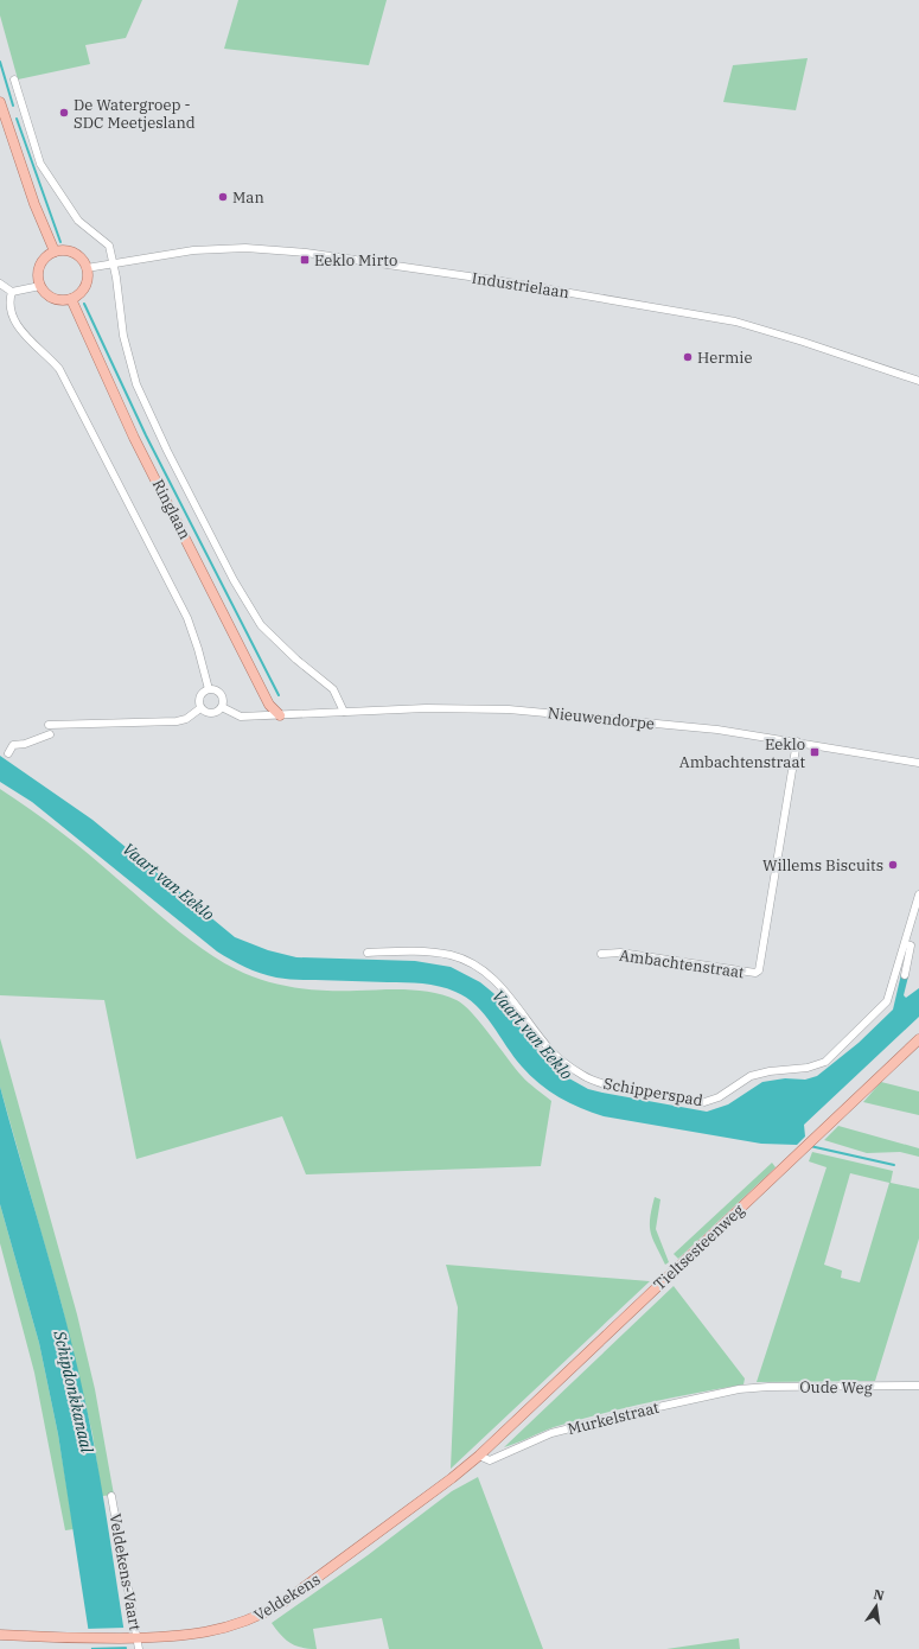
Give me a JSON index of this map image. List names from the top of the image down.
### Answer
{
  "streets": {
    "main road": ["Ringlaan", "Tieltsesteenweg", "Veldekens"],
    "street": [
      "Industrielaan",
      "Nieuwendorpe",
      "Ambachtenstraat",
      "Schipperspad",
      "Oude Weg",
      "Murkelstraat",
      "Veldekens-Vaart"
    ]
  },
  "crossings": [
    ["Industrielaan", "Ringlaan"],
    ["Ringlaan", "Nieuwendorpe"],
    ["Nieuwendorpe", "Ambachtenstraat"],
    ["Tieltsesteenweg", "Murkelstraat"],
    ["Tieltsesteenweg", "Veldekens"],
    ["Oude Weg", "Murkelstraat"],
    ["Murkelstraat", "Veldekens"],
    ["Veldekens-Vaart", "Veldekens"]
  ],
  "water": ["Vaart van Eeklo", "Schipdonkkanaal"],
  "places": {
    "other": [
      "De Watergroep - SDC Meetjesland",
      "Man",
      "Hermie",
      "Willems Biscuits"
    ],
    "transit": ["Eeklo Mirto", "Eeklo Ambachtenstraat"]
  },
  "north": "top"
}
